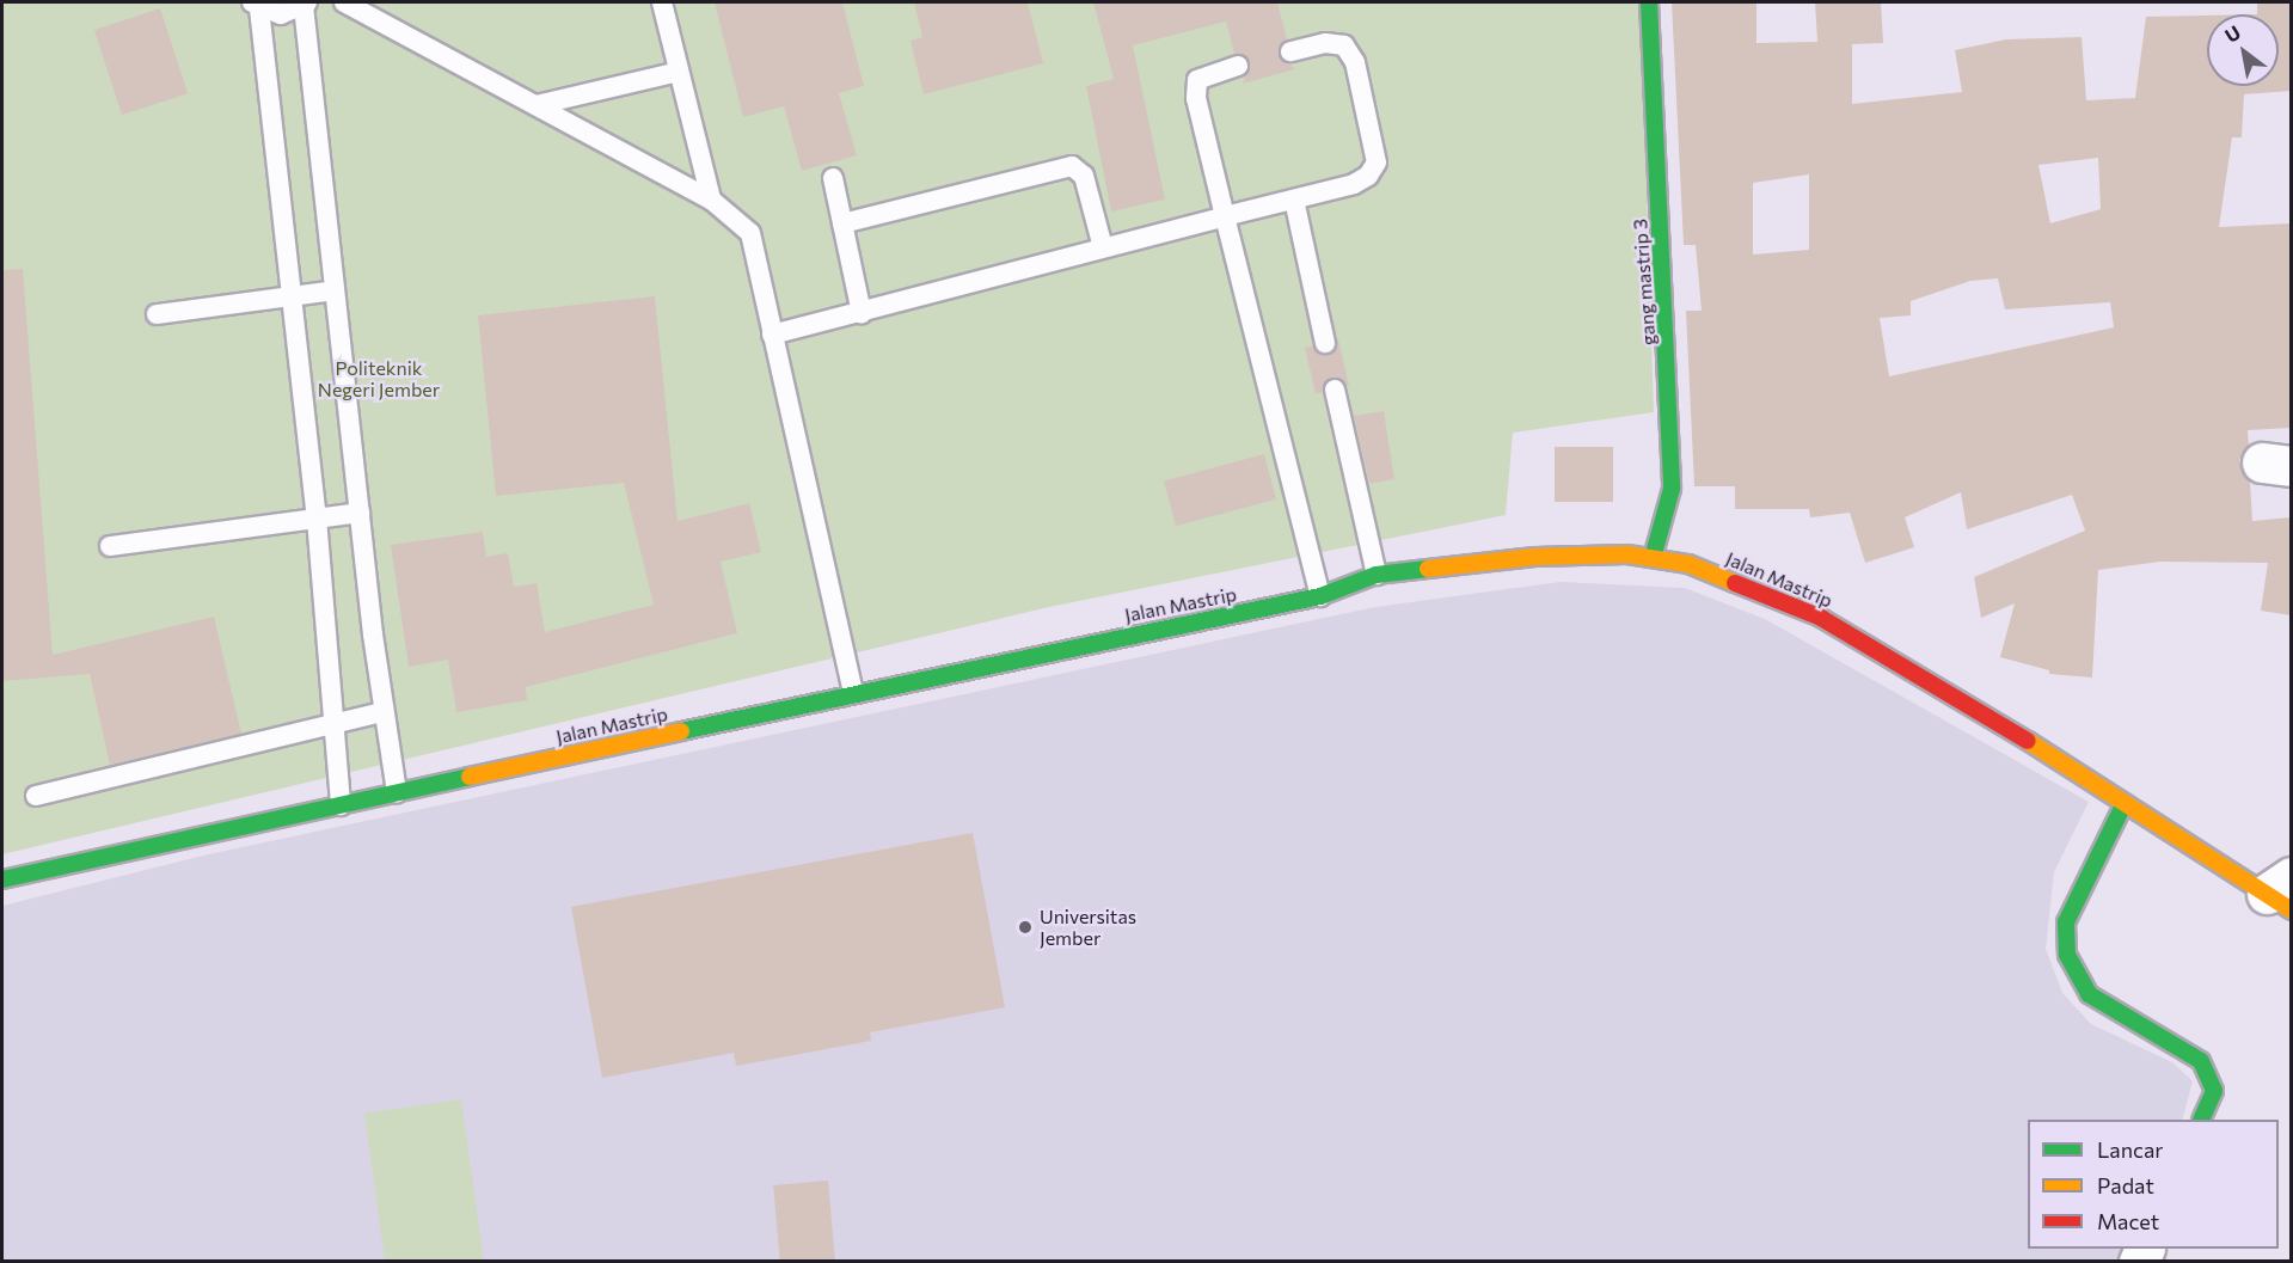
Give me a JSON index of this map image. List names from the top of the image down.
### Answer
{
  "streets": {
    "main road": ["gang mastrip 3", "Jalan Mastrip"]
  },
  "crossings": [
    ["gang mastrip 3", "Jalan Mastrip"]
  ],
  "parks": ["Politeknik Negeri Jember"],
  "places": ["Universitas Jember"],
  "legend": ["Lancar", "Padat", "Macet"],
  "north": "top left"
}
